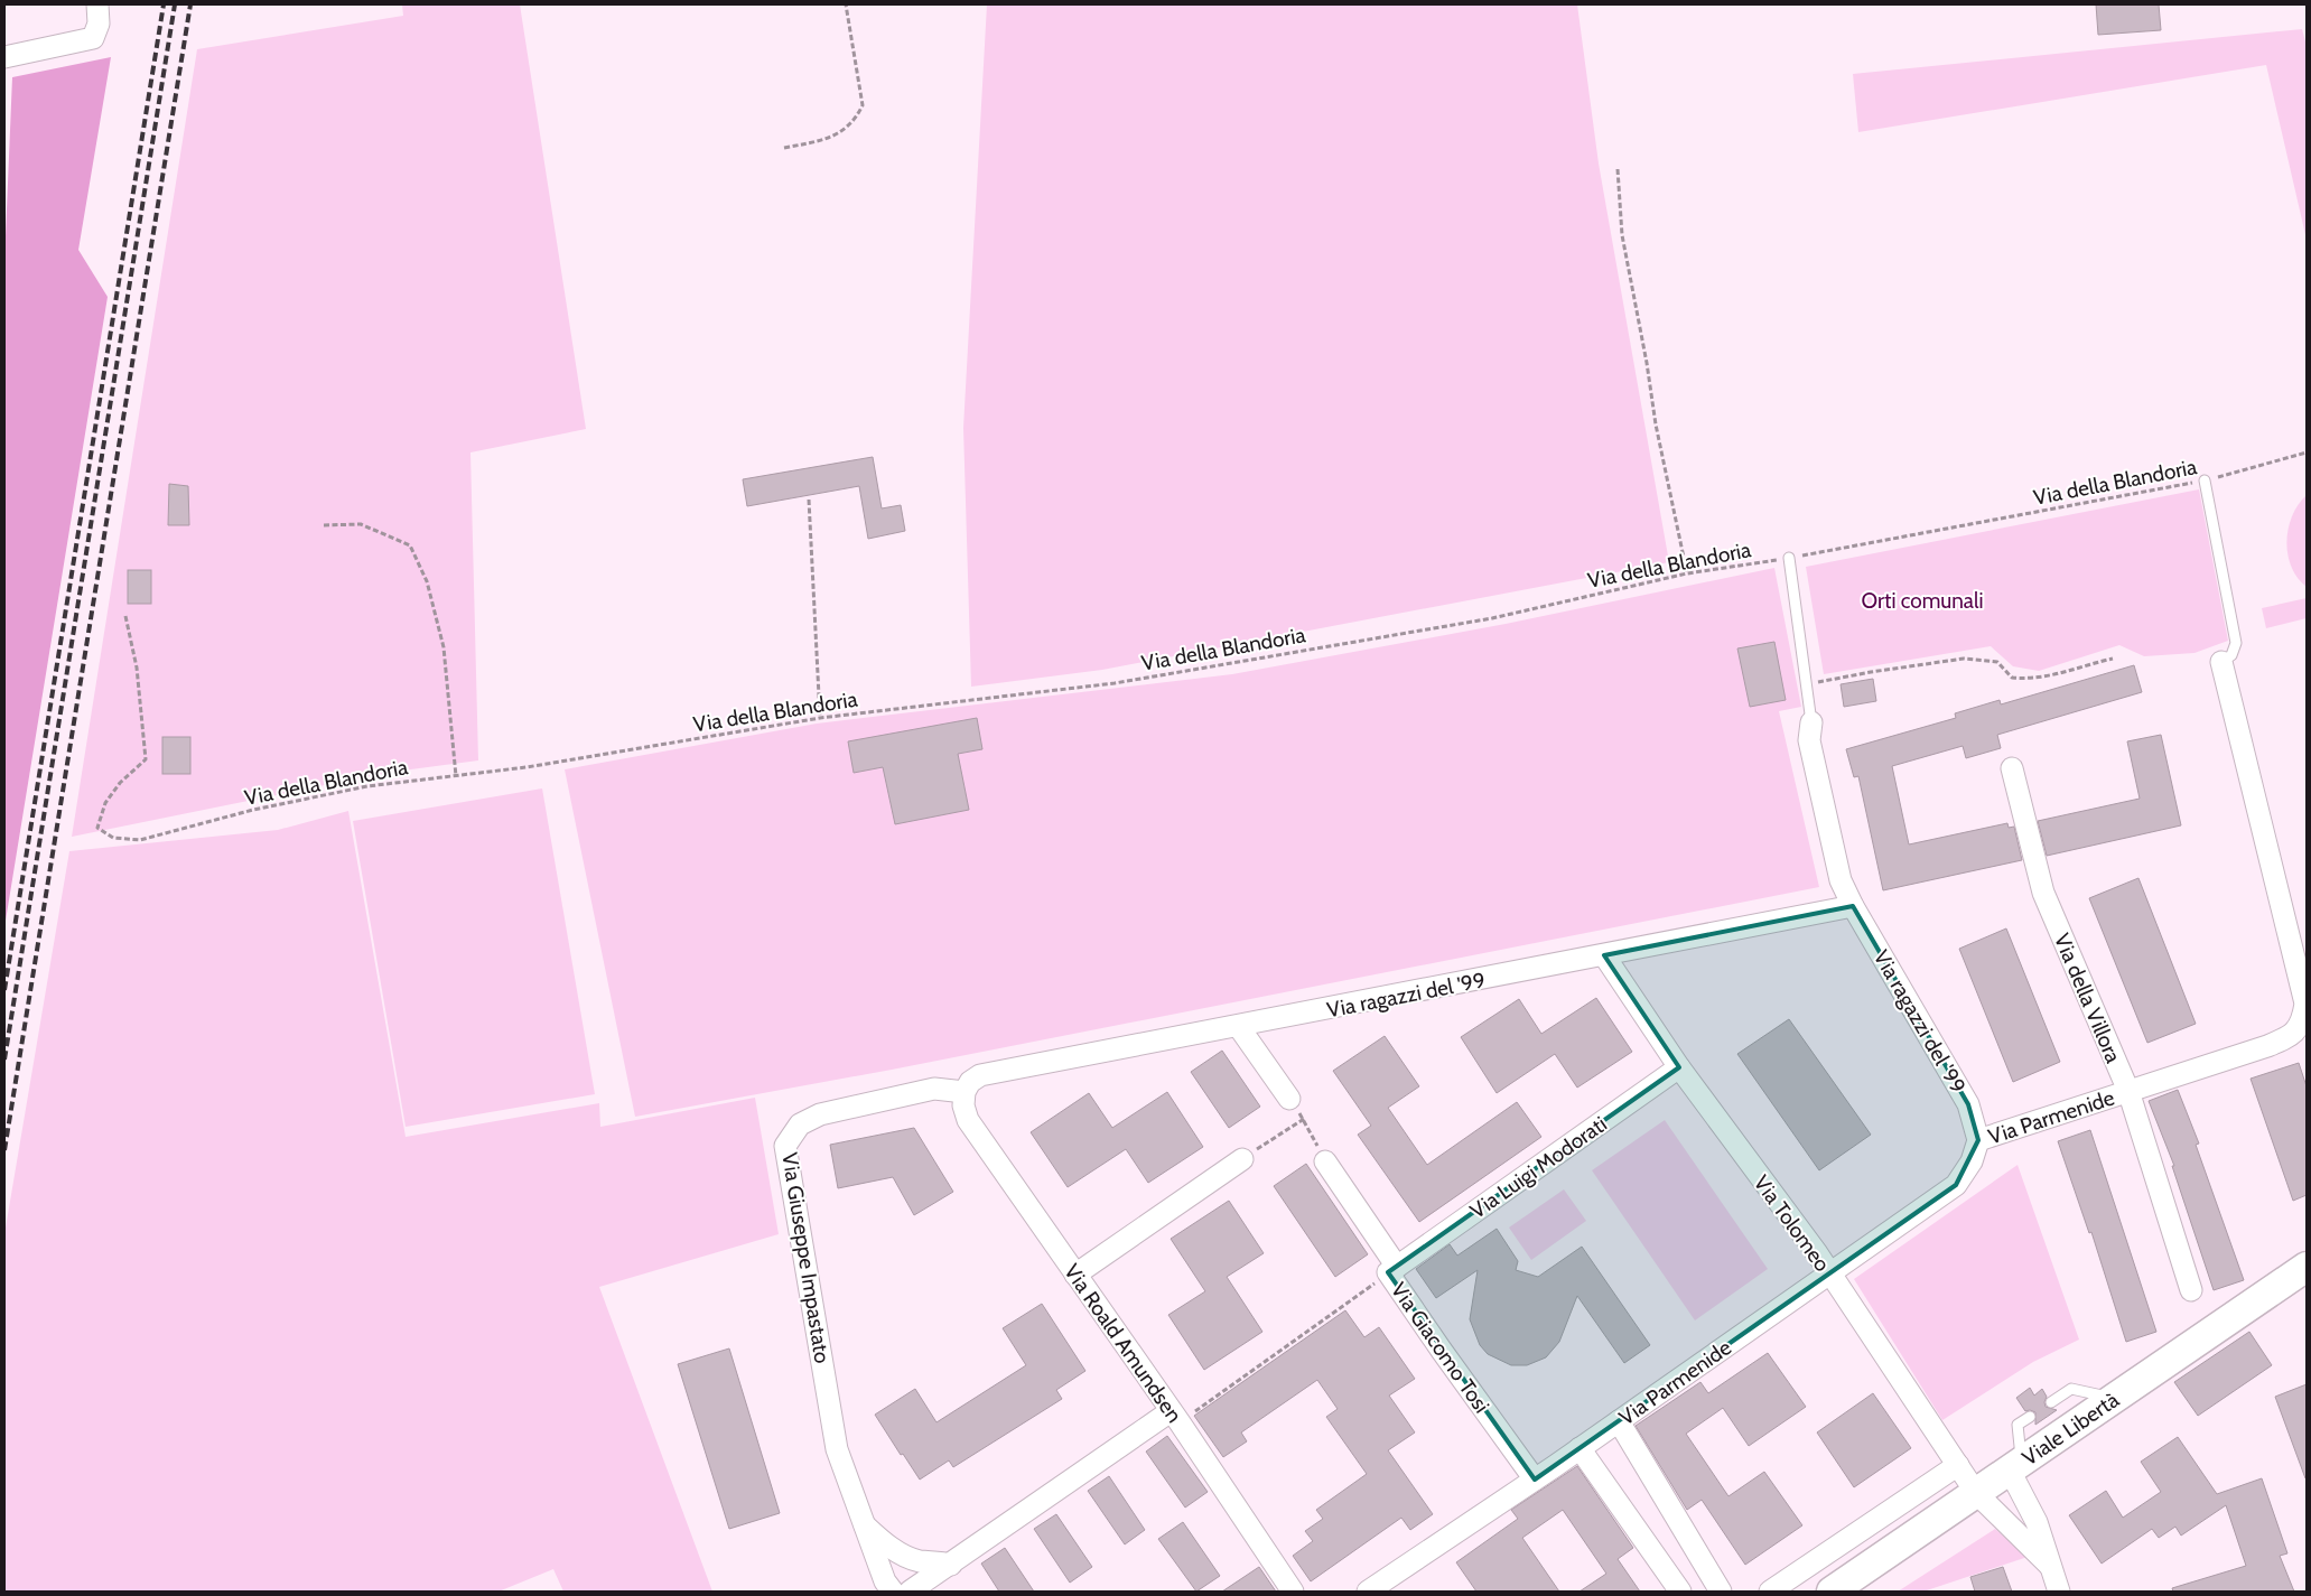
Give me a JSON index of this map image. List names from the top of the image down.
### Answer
{
  "streets": {
    "main road": ["Viale Libertà"],
    "street": [
      "Via ragazzi del '99",
      "Via della Villora",
      "Via Parmenide",
      "Via Luigi Modorati",
      "Via Tolomeo",
      "Via Giuseppe Impastato",
      "Via Roald Amundsen",
      "Via Giacomo Tosi"
    ],
    "path": ["Via della Blandoria"]
  },
  "crossings": [
    ["Via ragazzi del '99", "Via Parmenide"],
    ["Via ragazzi del '99", "Via Tolomeo"],
    ["Via ragazzi del '99", "Via Giuseppe Impastato"],
    ["Via ragazzi del '99", "Via Roald Amundsen"],
    ["Via della Villora", "Via Parmenide"],
    ["Via Parmenide", "Via Tolomeo"],
    ["Via Parmenide", "Via Giacomo Tosi"],
    ["Via Luigi Modorati", "Via Tolomeo"],
    ["Via Luigi Modorati", "Via Giacomo Tosi"],
    ["Via Tolomeo", "Viale Libertà"],
    ["Via Giuseppe Impastato", "Via Roald Amundsen"]
  ],
  "parks": ["Orti comunali"]
}
